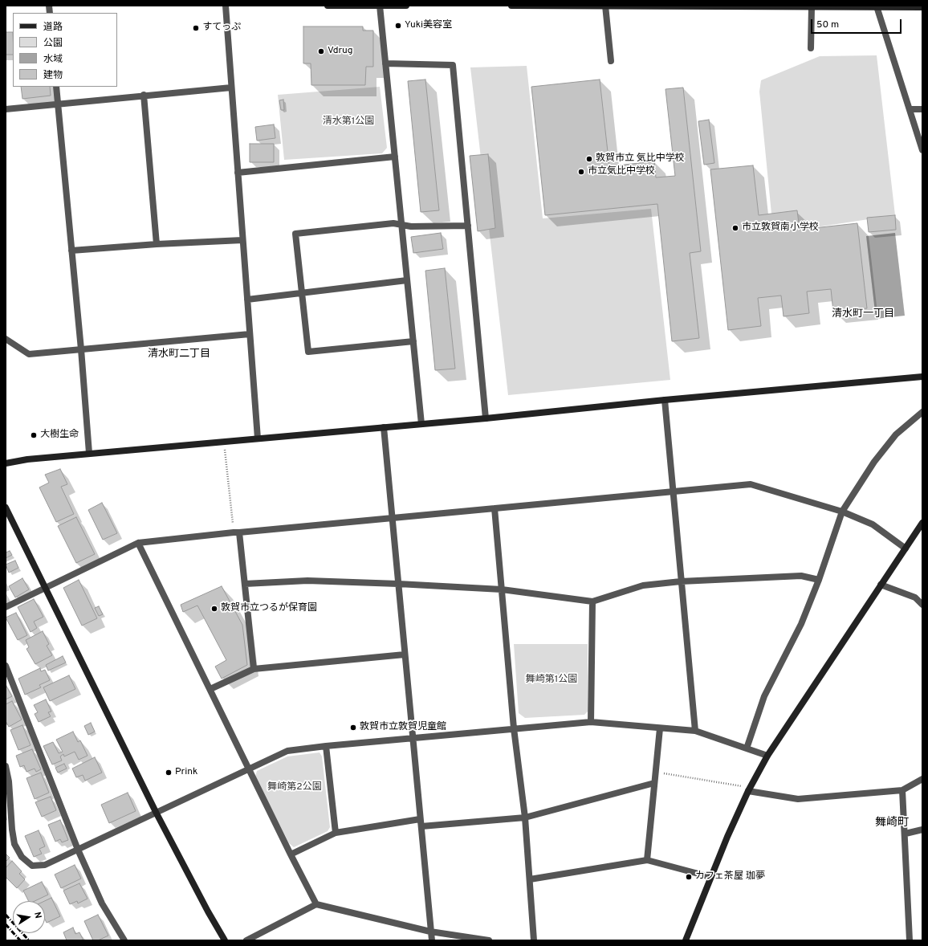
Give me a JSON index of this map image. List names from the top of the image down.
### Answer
{
  "districts": ["清水町一丁目", "清水町二丁目", "舞崎町"],
  "parks": ["清水第1公園", "舞崎第1公園", "舞崎第2公園"],
  "places": [
    "Yuki美容室",
    "すてっぷ",
    "Vdrug",
    "敦賀市立 気比中学校",
    "市立気比中学校",
    "市立敦賀南小学校",
    "大樹生命",
    "敦賀市立つるが保育園",
    "敦賀市立敦賀児童館",
    "Prink",
    "カフェ茶屋 珈夢"
  ],
  "legend": [
    "道路",
    "公園",
    "水域",
    "建物"
  ],
  "scale_bar": "50 m",
  "north": "right"
}
